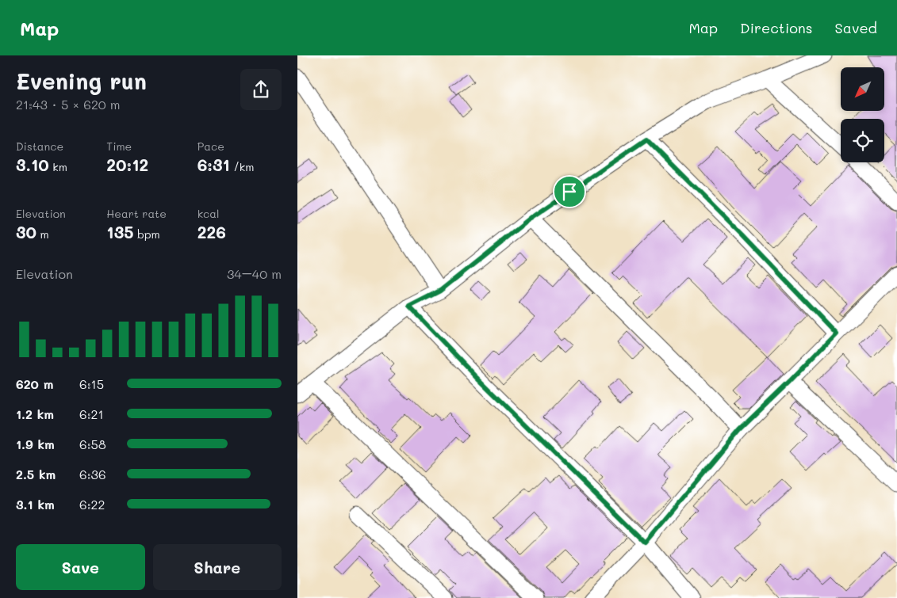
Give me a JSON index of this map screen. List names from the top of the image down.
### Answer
{
  "north": "bottom left",
  "page": {
    "header": "Map",
    "nav": ["Map", "Directions", "Saved"],
    "heading": ["Evening run", "21:43 · 5 × 620 m"],
    "stats": [
      ["Distance", "3.10 km"],
      ["Time", "20:12"],
      ["Pace", "6:31 /km"],
      ["Elevation", "30 m"],
      ["Heart rate", "135 bpm"],
      ["kcal", "226"]
    ],
    "chart": ["Elevation", "34–40 m"],
    "list": [
      {
        "name": "620 m",
        "note": "6:15"
      },
      {
        "name": "1.2 km",
        "note": "6:21"
      },
      {
        "name": "1.9 km",
        "note": "6:58"
      },
      {
        "name": "2.5 km",
        "note": "6:36"
      },
      {
        "name": "3.1 km",
        "note": "6:22"
      }
    ],
    "buttons": ["Save", "Share"]
  }
}
